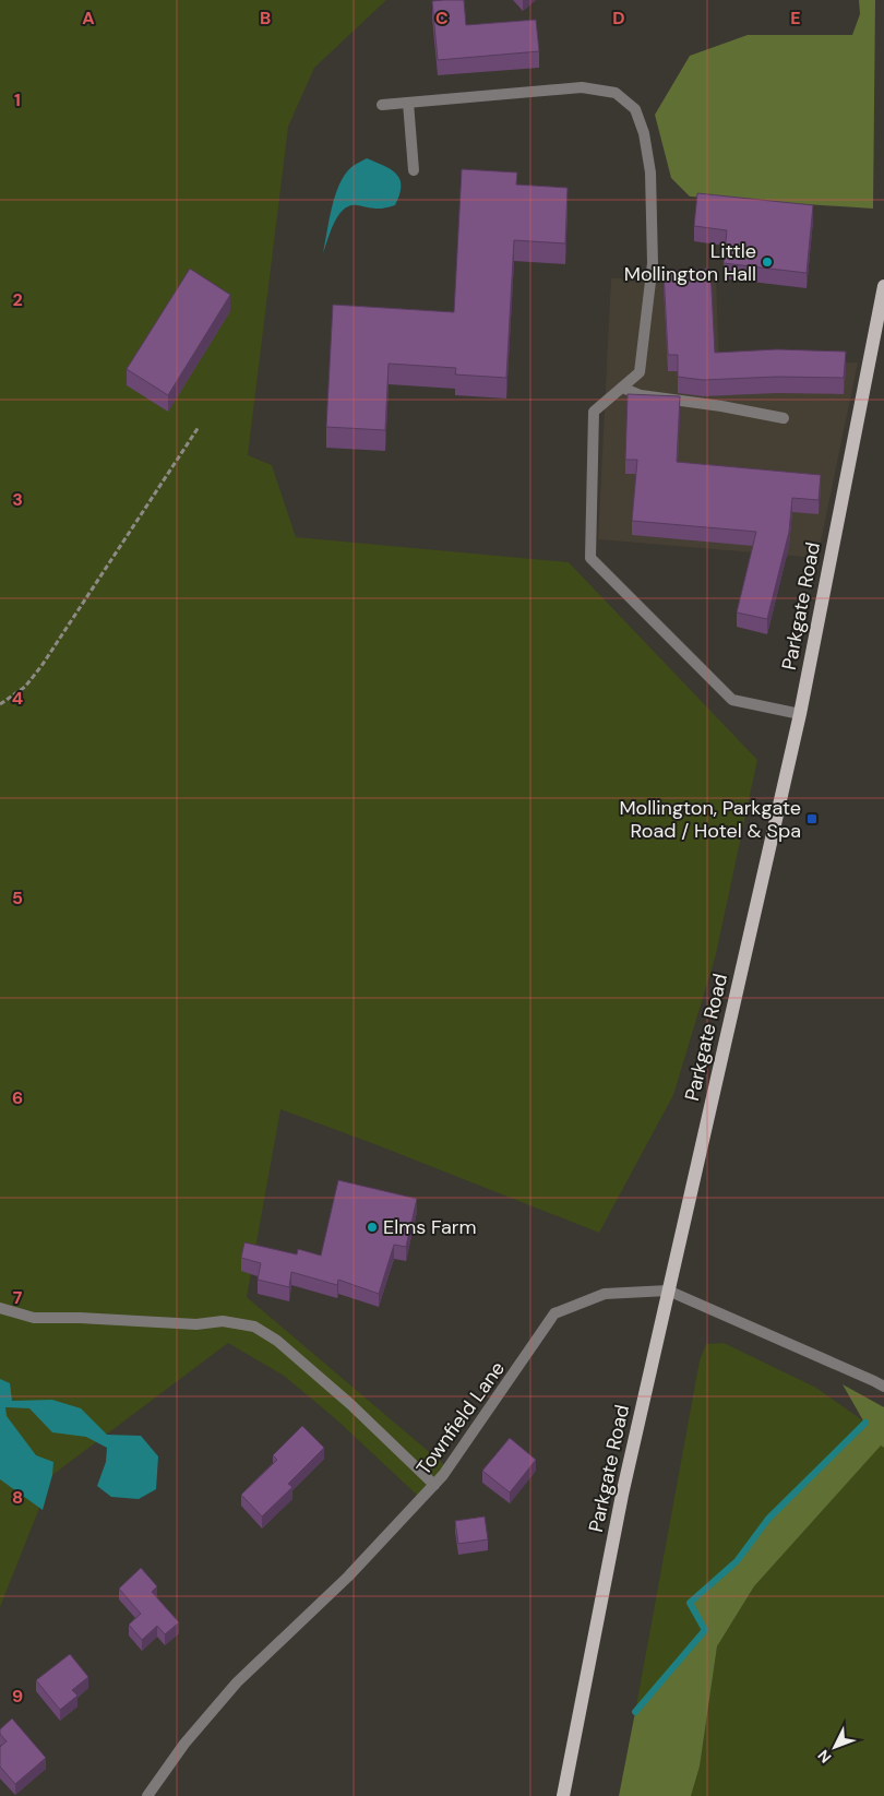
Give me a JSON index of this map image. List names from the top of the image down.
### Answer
{
  "streets": {
    "main road": ["Parkgate Road"],
    "street": ["Townfield Lane"]
  },
  "crossings": [
    ["Parkgate Road", "Townfield Lane"]
  ],
  "places": {
    "other": ["Little Mollington Hall", "Elms Farm"],
    "transit": ["Mollington, Parkgate Road / Hotel & Spa"]
  },
  "north": "bottom left",
  "grid": {
    "columns": [
      "A",
      "B",
      "C",
      "D",
      "E"
    ],
    "rows": [
      "1",
      "2",
      "3",
      "4",
      "5",
      "6",
      "7",
      "8",
      "9"
    ]
  }
}
